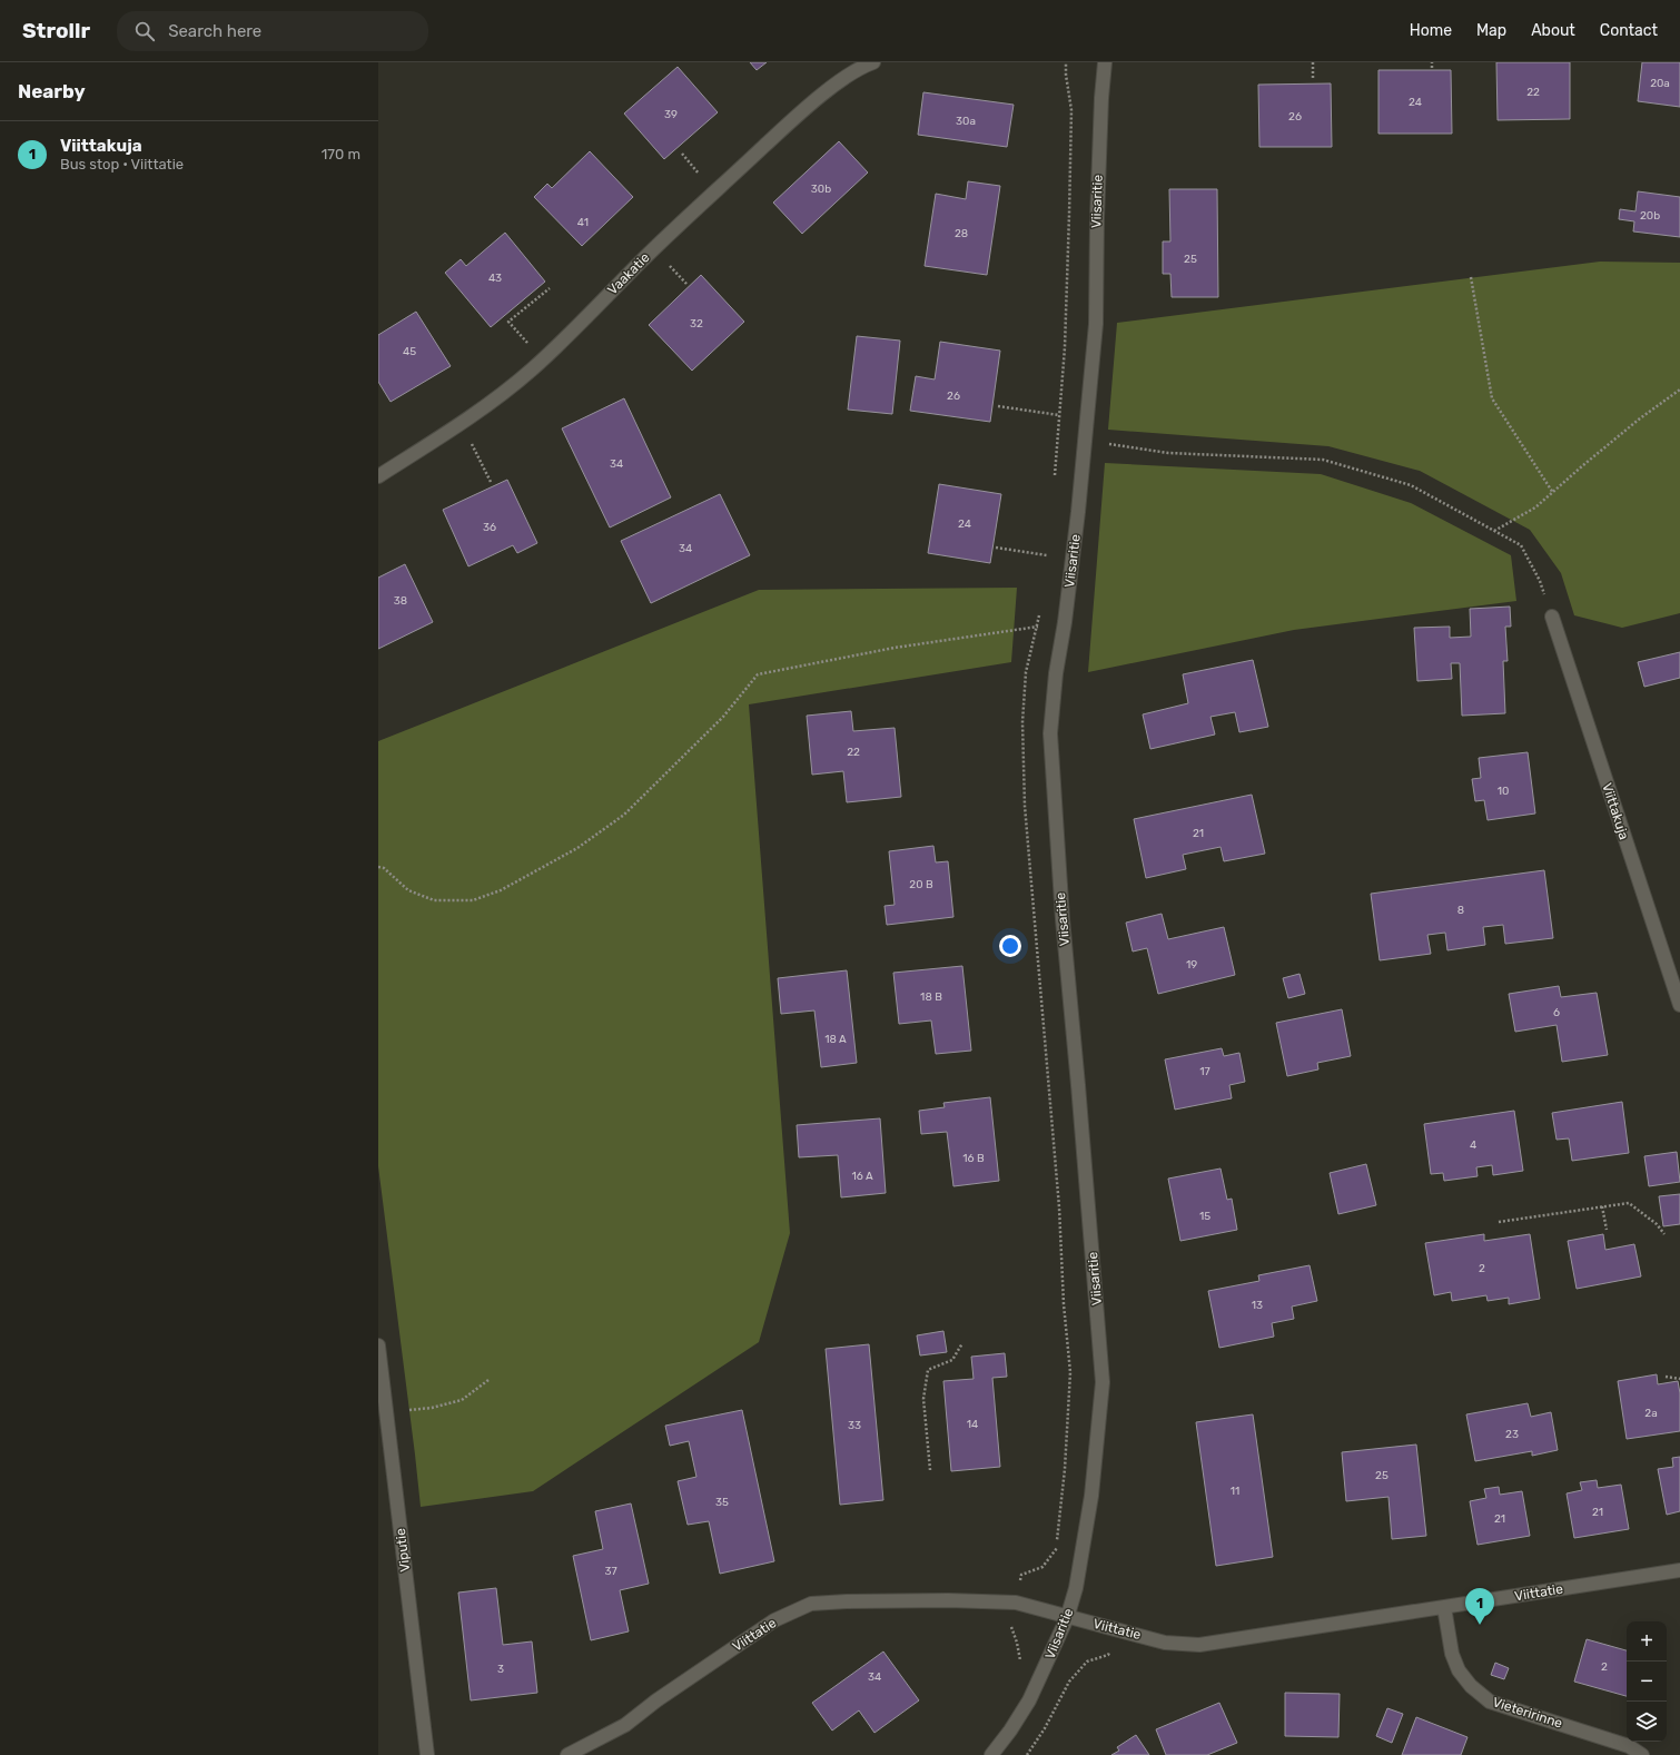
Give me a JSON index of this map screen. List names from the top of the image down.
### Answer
{
  "streets": {
    "street": [
      "Viisaritie",
      "Vaakatie",
      "Viittakuja",
      "Viputie",
      "Viittatie",
      "Vieteririnne"
    ]
  },
  "crossings": [
    ["Viisaritie", "Viittatie"],
    ["Viittatie", "Vieteririnne"]
  ],
  "house_numbers": [
    "20a",
    "22",
    "24",
    "39",
    "26",
    "30a",
    "30b",
    "20b",
    "41",
    "28",
    "25",
    "43",
    "32",
    "45",
    "26",
    "34",
    "24",
    "36",
    "34",
    "38",
    "22",
    "10",
    "21",
    "20 B",
    "8",
    "19",
    "18 B",
    "6",
    "18 A",
    "17",
    "4",
    "16 B",
    "16 A",
    "15",
    "2",
    "13",
    "2a",
    "14",
    "33",
    "23",
    "25",
    "11",
    "35",
    "21",
    "21",
    "37",
    "2",
    "3",
    "34"
  ],
  "page": {
    "header": "Strollr",
    "search": "Search here",
    "nav": [
      "Home",
      "Map",
      "About",
      "Contact"
    ],
    "heading": "Nearby",
    "list": [
      {
        "mark": "1",
        "name": "Viittakuja",
        "note": "Bus stop · Viittatie",
        "value": "170 m"
      }
    ],
    "pins": "1",
    "map_buttons": ["+", "−"]
  }
}
